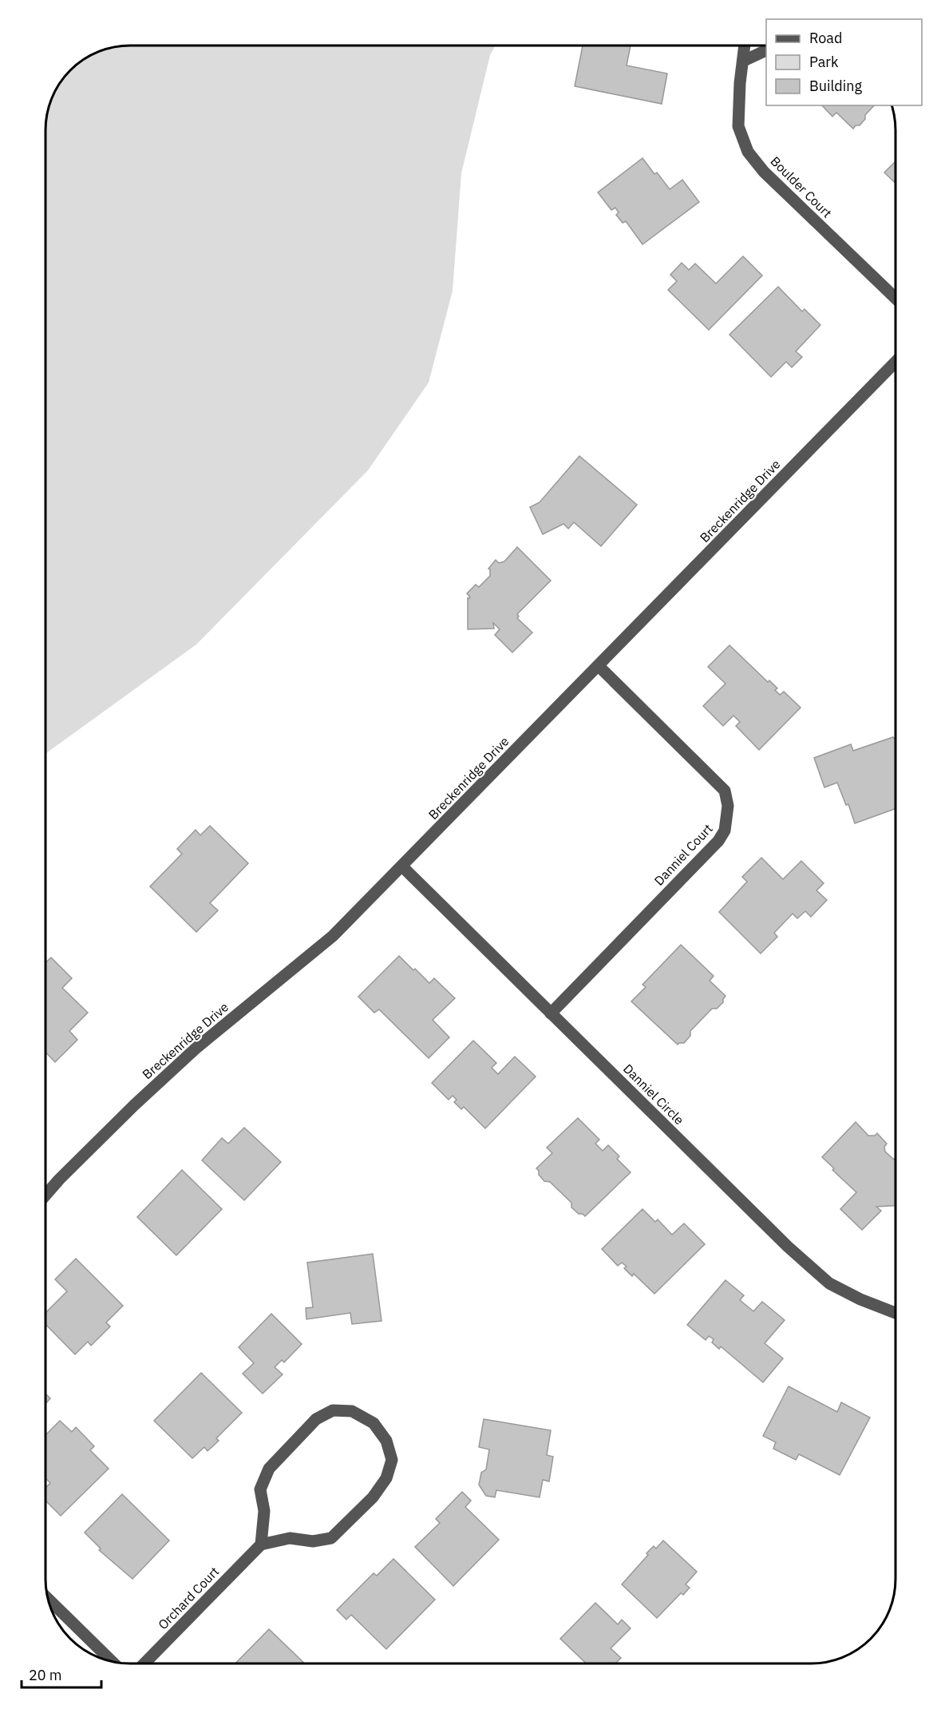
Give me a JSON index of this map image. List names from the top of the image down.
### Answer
{
  "streets": {
    "street": [
      "Boulder Court",
      "Breckenridge Drive",
      "Danniel Court",
      "Danniel Circle",
      "Orchard Court"
    ]
  },
  "crossings": [
    ["Breckenridge Drive", "Danniel Court"],
    ["Breckenridge Drive", "Danniel Circle"],
    ["Danniel Court", "Danniel Circle"]
  ],
  "legend": ["Road", "Park", "Building"],
  "scale_bar": "20 m"
}
